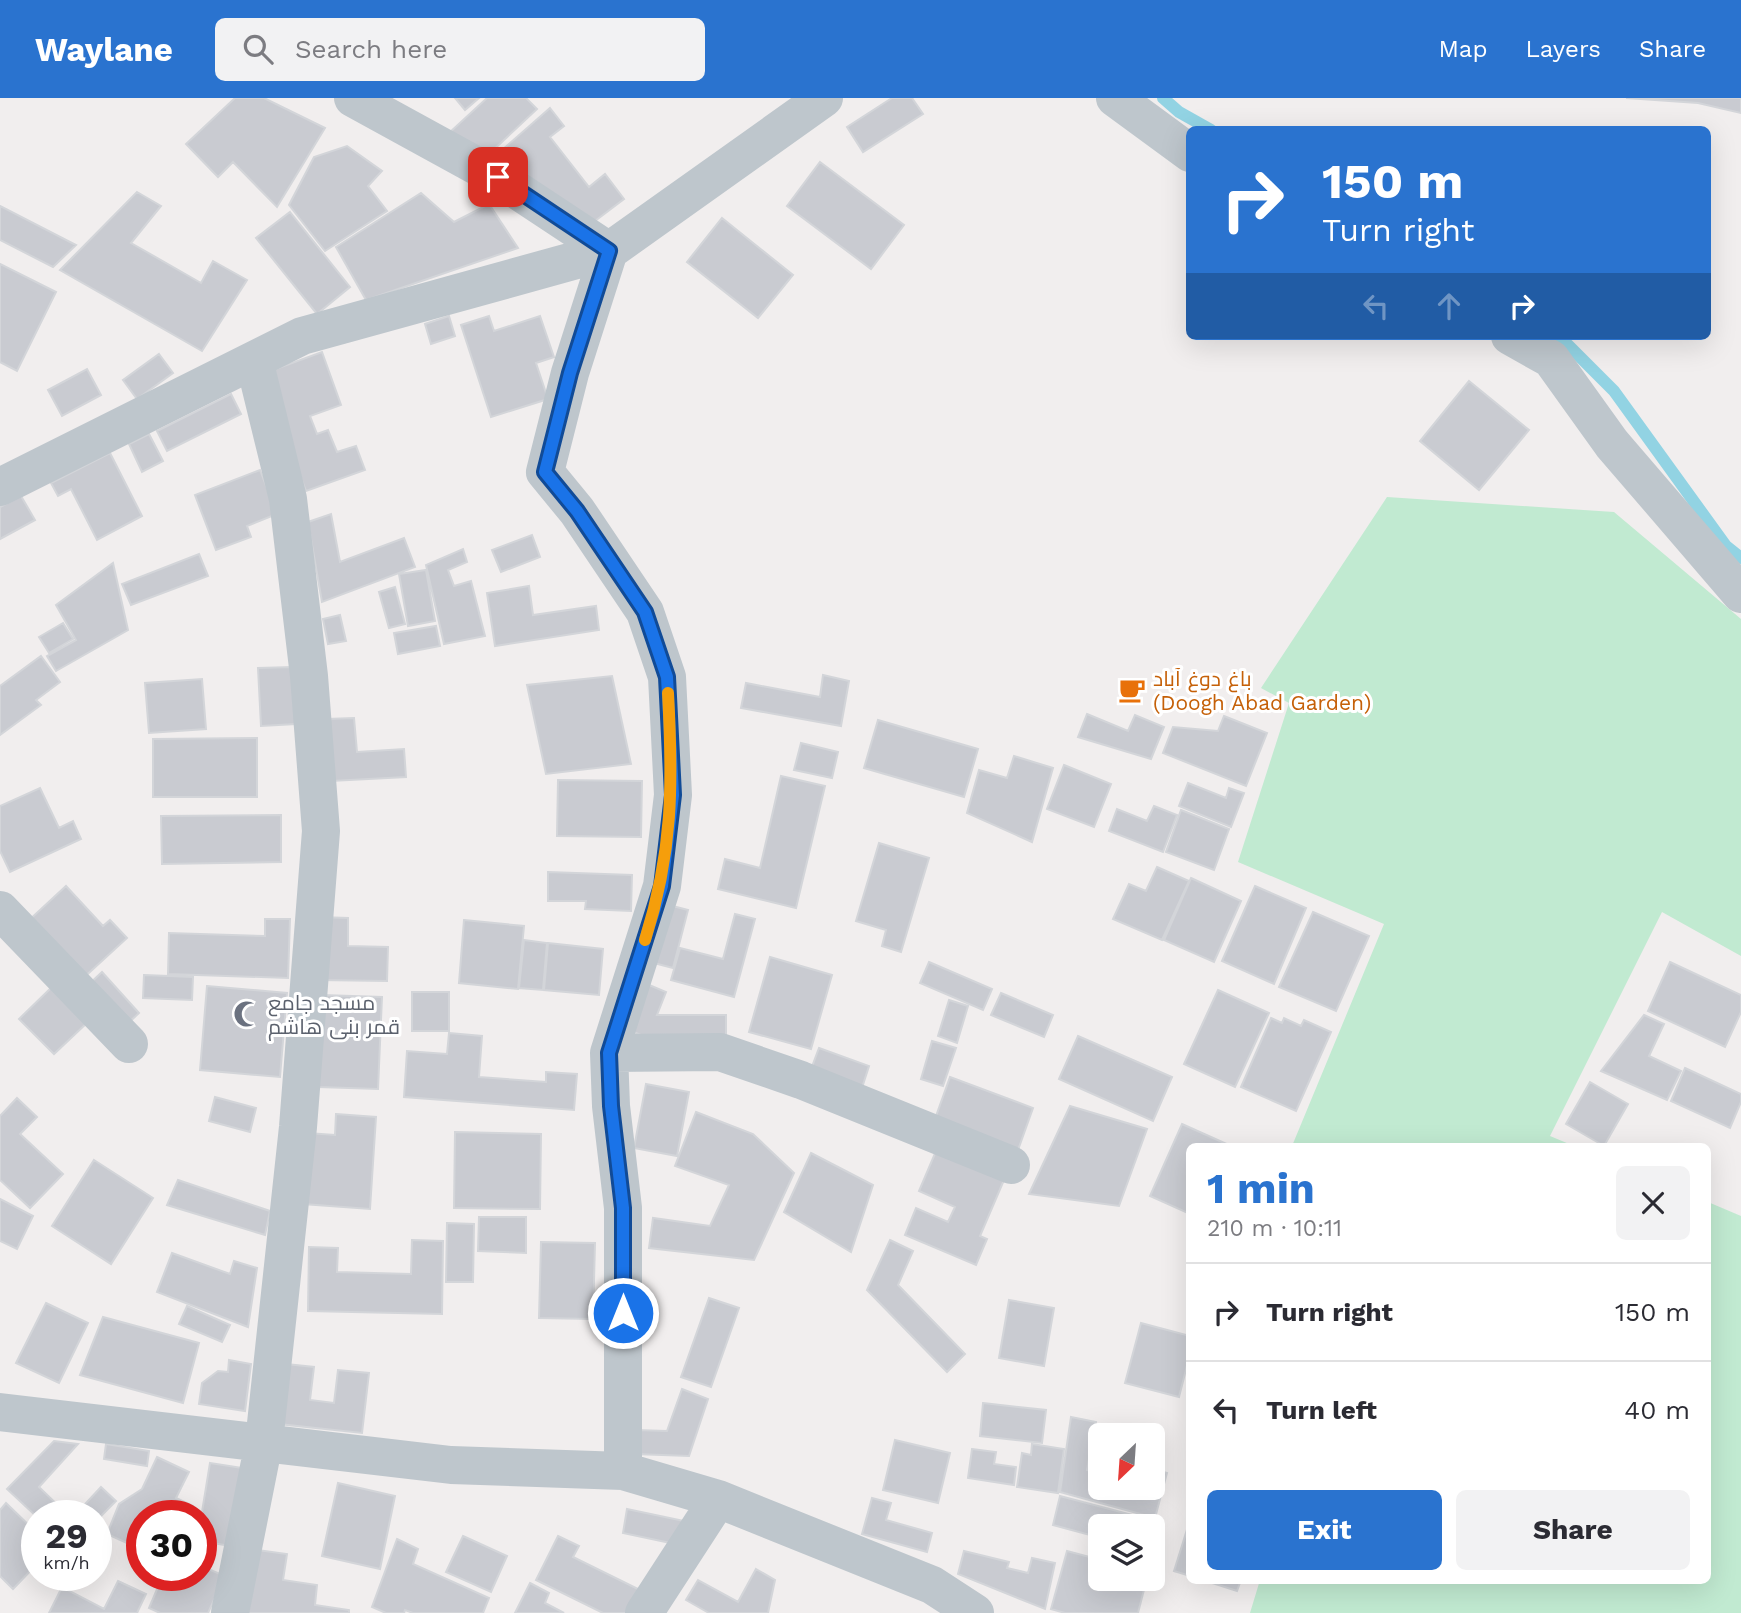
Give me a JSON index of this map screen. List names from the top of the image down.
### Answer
{
  "places": {
    "cafe": ["باغ دوغ آباد (Doogh Abad Garden)"],
    "mosque": ["مسجد جامع قمر بنی هاشم"]
  },
  "north": "bottom left",
  "page": {
    "header": "Waylane",
    "search": "Search here",
    "nav": ["Map", "Layers", "Share"],
    "turn": ["150 m", "Turn right"],
    "heading": ["1 min", "210 m · 10:11"],
    "list": [
      {
        "name": "Turn right",
        "value": "150 m"
      },
      {
        "name": "Turn left",
        "value": "40 m"
      }
    ],
    "buttons": ["Exit", "Share"],
    "speed": "29 km/h",
    "limit": "30"
  }
}
